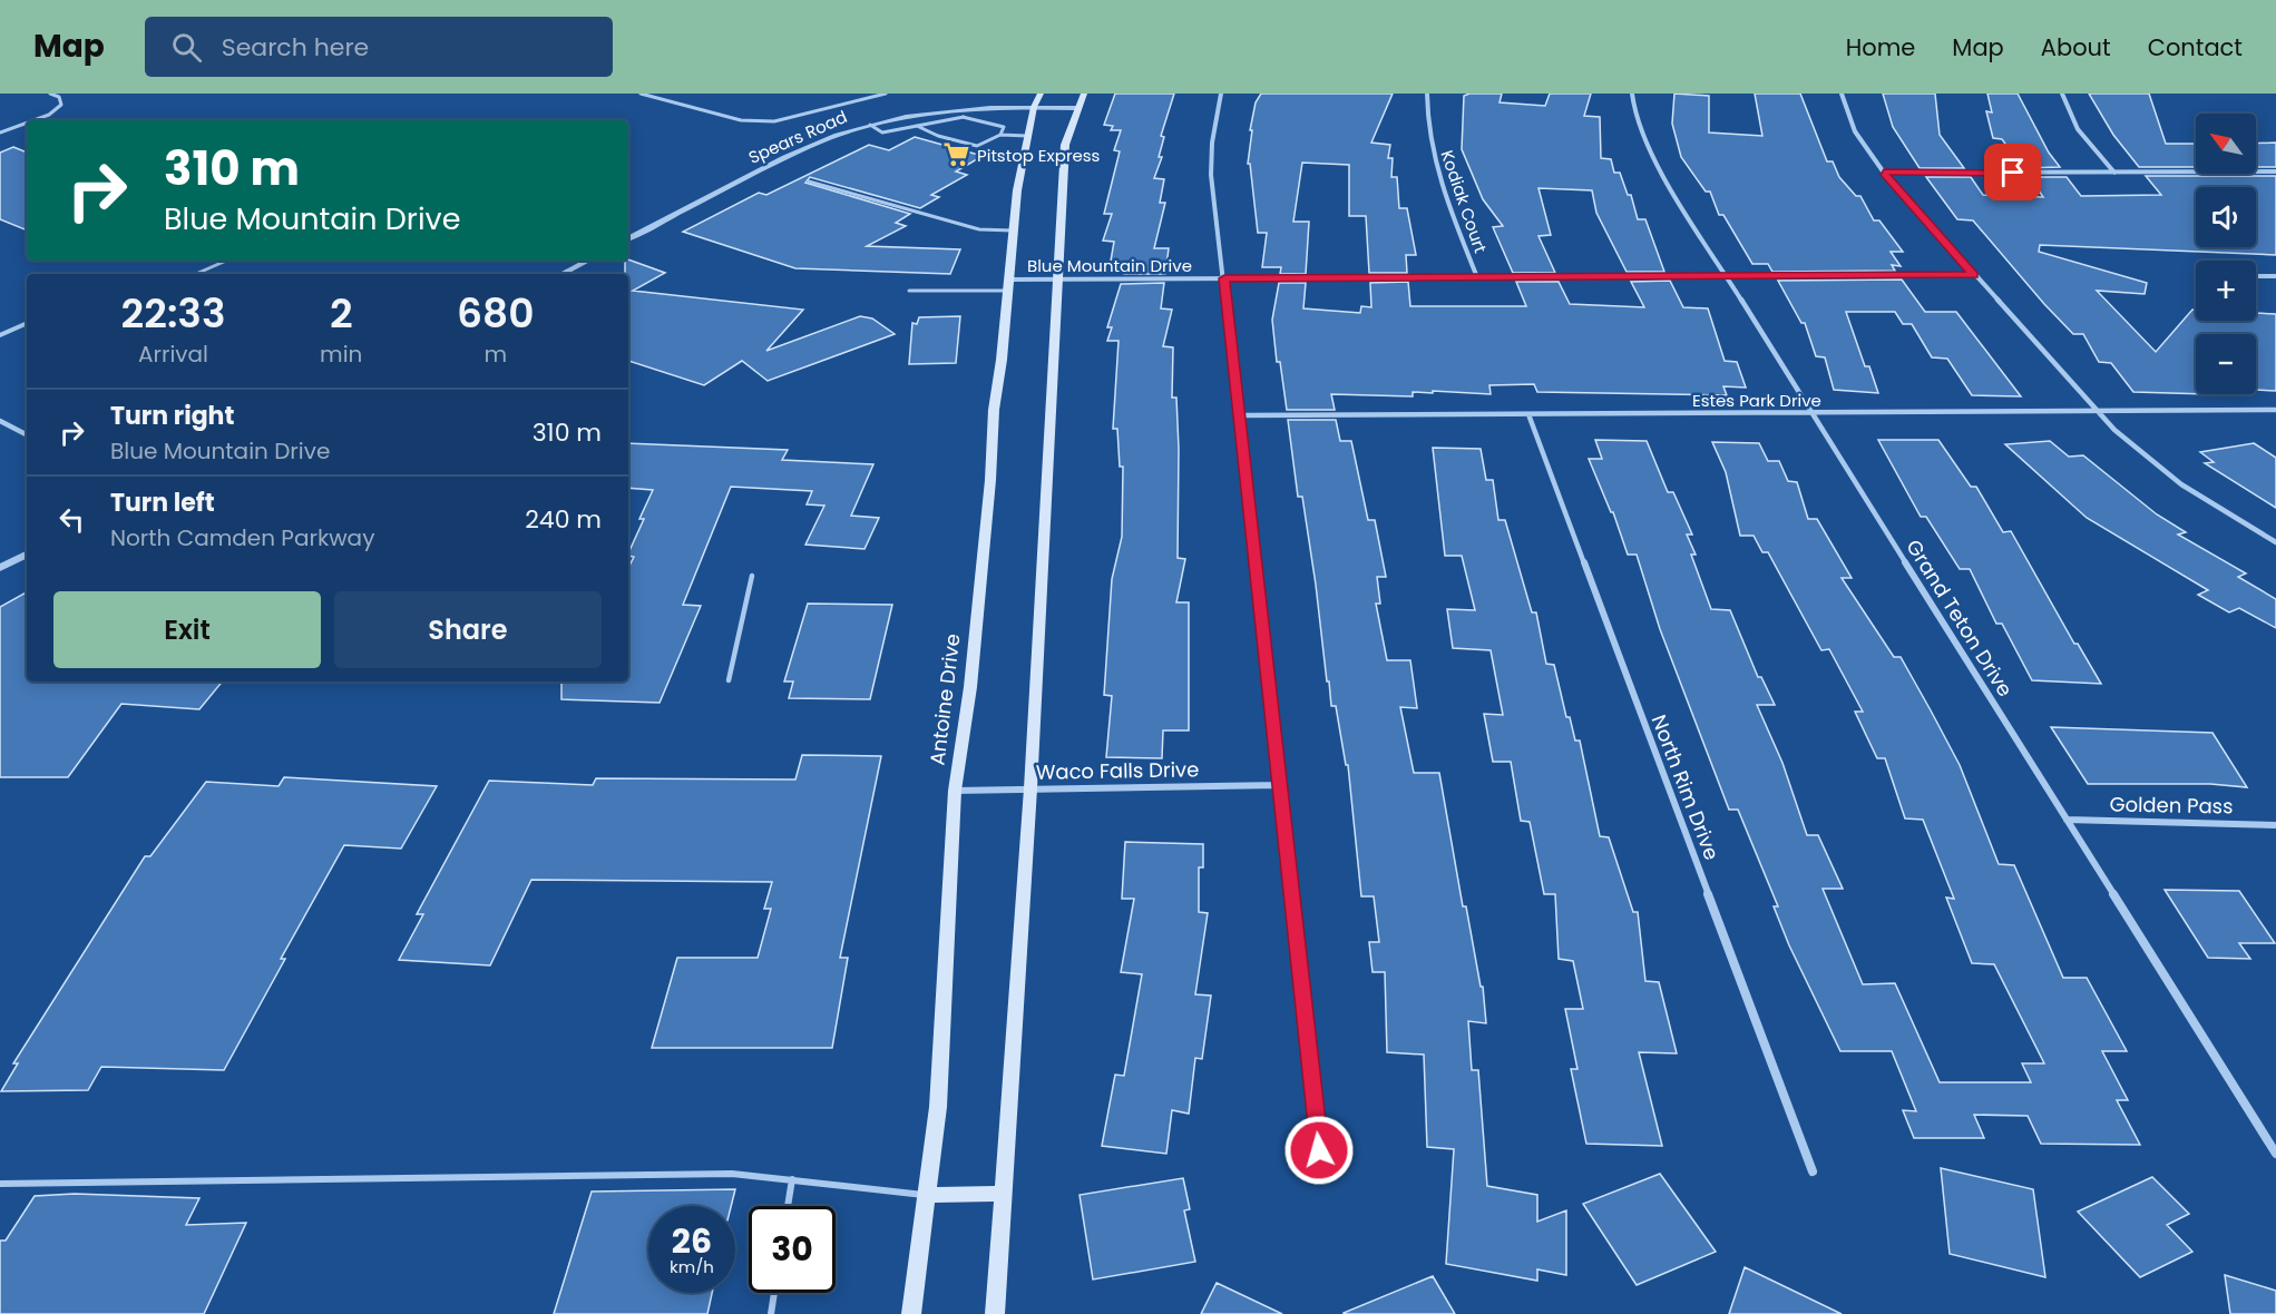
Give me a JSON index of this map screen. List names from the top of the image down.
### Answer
{
  "streets": {
    "main road": ["Antoine Drive"],
    "street": [
      "Spears Road",
      "Kodiak Court",
      "Blue Mountain Drive",
      "Estes Park Drive",
      "Grand Teton Drive",
      "Waco Falls Drive",
      "North Rim Drive",
      "Golden Pass"
    ]
  },
  "crossings": [
    ["Spears Road", "Antoine Drive"],
    ["Kodiak Court", "Blue Mountain Drive"],
    ["Blue Mountain Drive", "Grand Teton Drive"],
    ["Blue Mountain Drive", "Antoine Drive"],
    ["Estes Park Drive", "Grand Teton Drive"],
    ["Estes Park Drive", "North Rim Drive"],
    ["Grand Teton Drive", "Golden Pass"],
    ["Antoine Drive", "Waco Falls Drive"]
  ],
  "places": {
    "supermarket": ["Pitstop Express"]
  },
  "north": "top left",
  "page": {
    "header": "Map",
    "search": "Search here",
    "nav": [
      "Home",
      "Map",
      "About",
      "Contact"
    ],
    "map_buttons": ["+", "−"],
    "turn": ["310 m", "Blue Mountain Drive"],
    "eta": [
      "22:33",
      "Arrival",
      "2",
      "min",
      "680",
      "m"
    ],
    "list": [
      {
        "name": "Turn right",
        "note": "Blue Mountain Drive",
        "value": "310 m"
      },
      {
        "name": "Turn left",
        "note": "North Camden Parkway",
        "value": "240 m"
      }
    ],
    "buttons": ["Exit", "Share"],
    "speed": "26 km/h",
    "limit": "30"
  }
}
